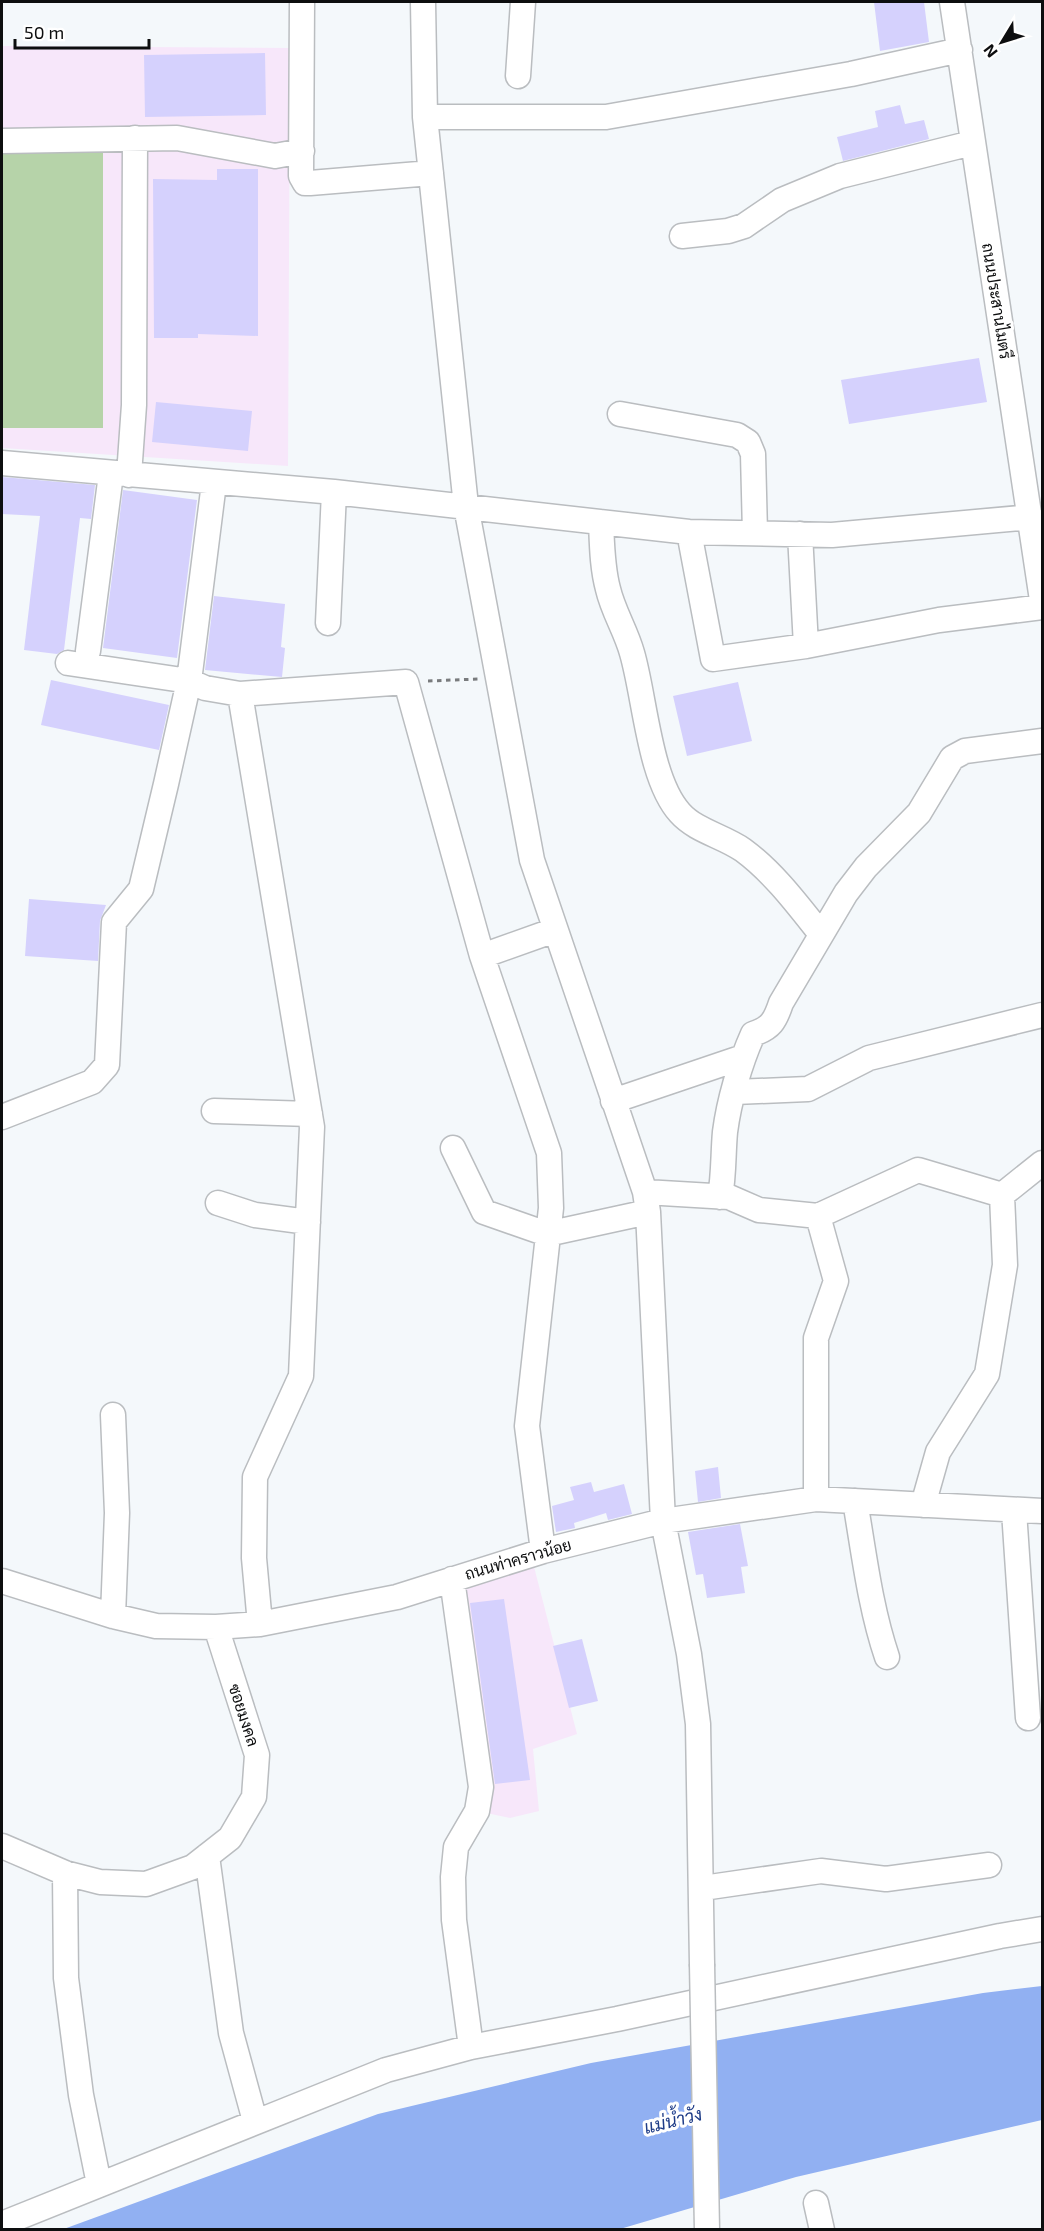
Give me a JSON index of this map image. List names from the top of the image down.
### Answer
{
  "streets": {
    "street": ["ถนนประสานไมตรี", "ถนนท่าคราวน้อย", "ซอยมงคล"]
  },
  "crossings": [
    ["ถนนท่าคราวน้อย", "ซอยมงคล"]
  ],
  "water": ["แม่น้ำวัง"],
  "scale_bar": "50 m",
  "north": "bottom left"
}
